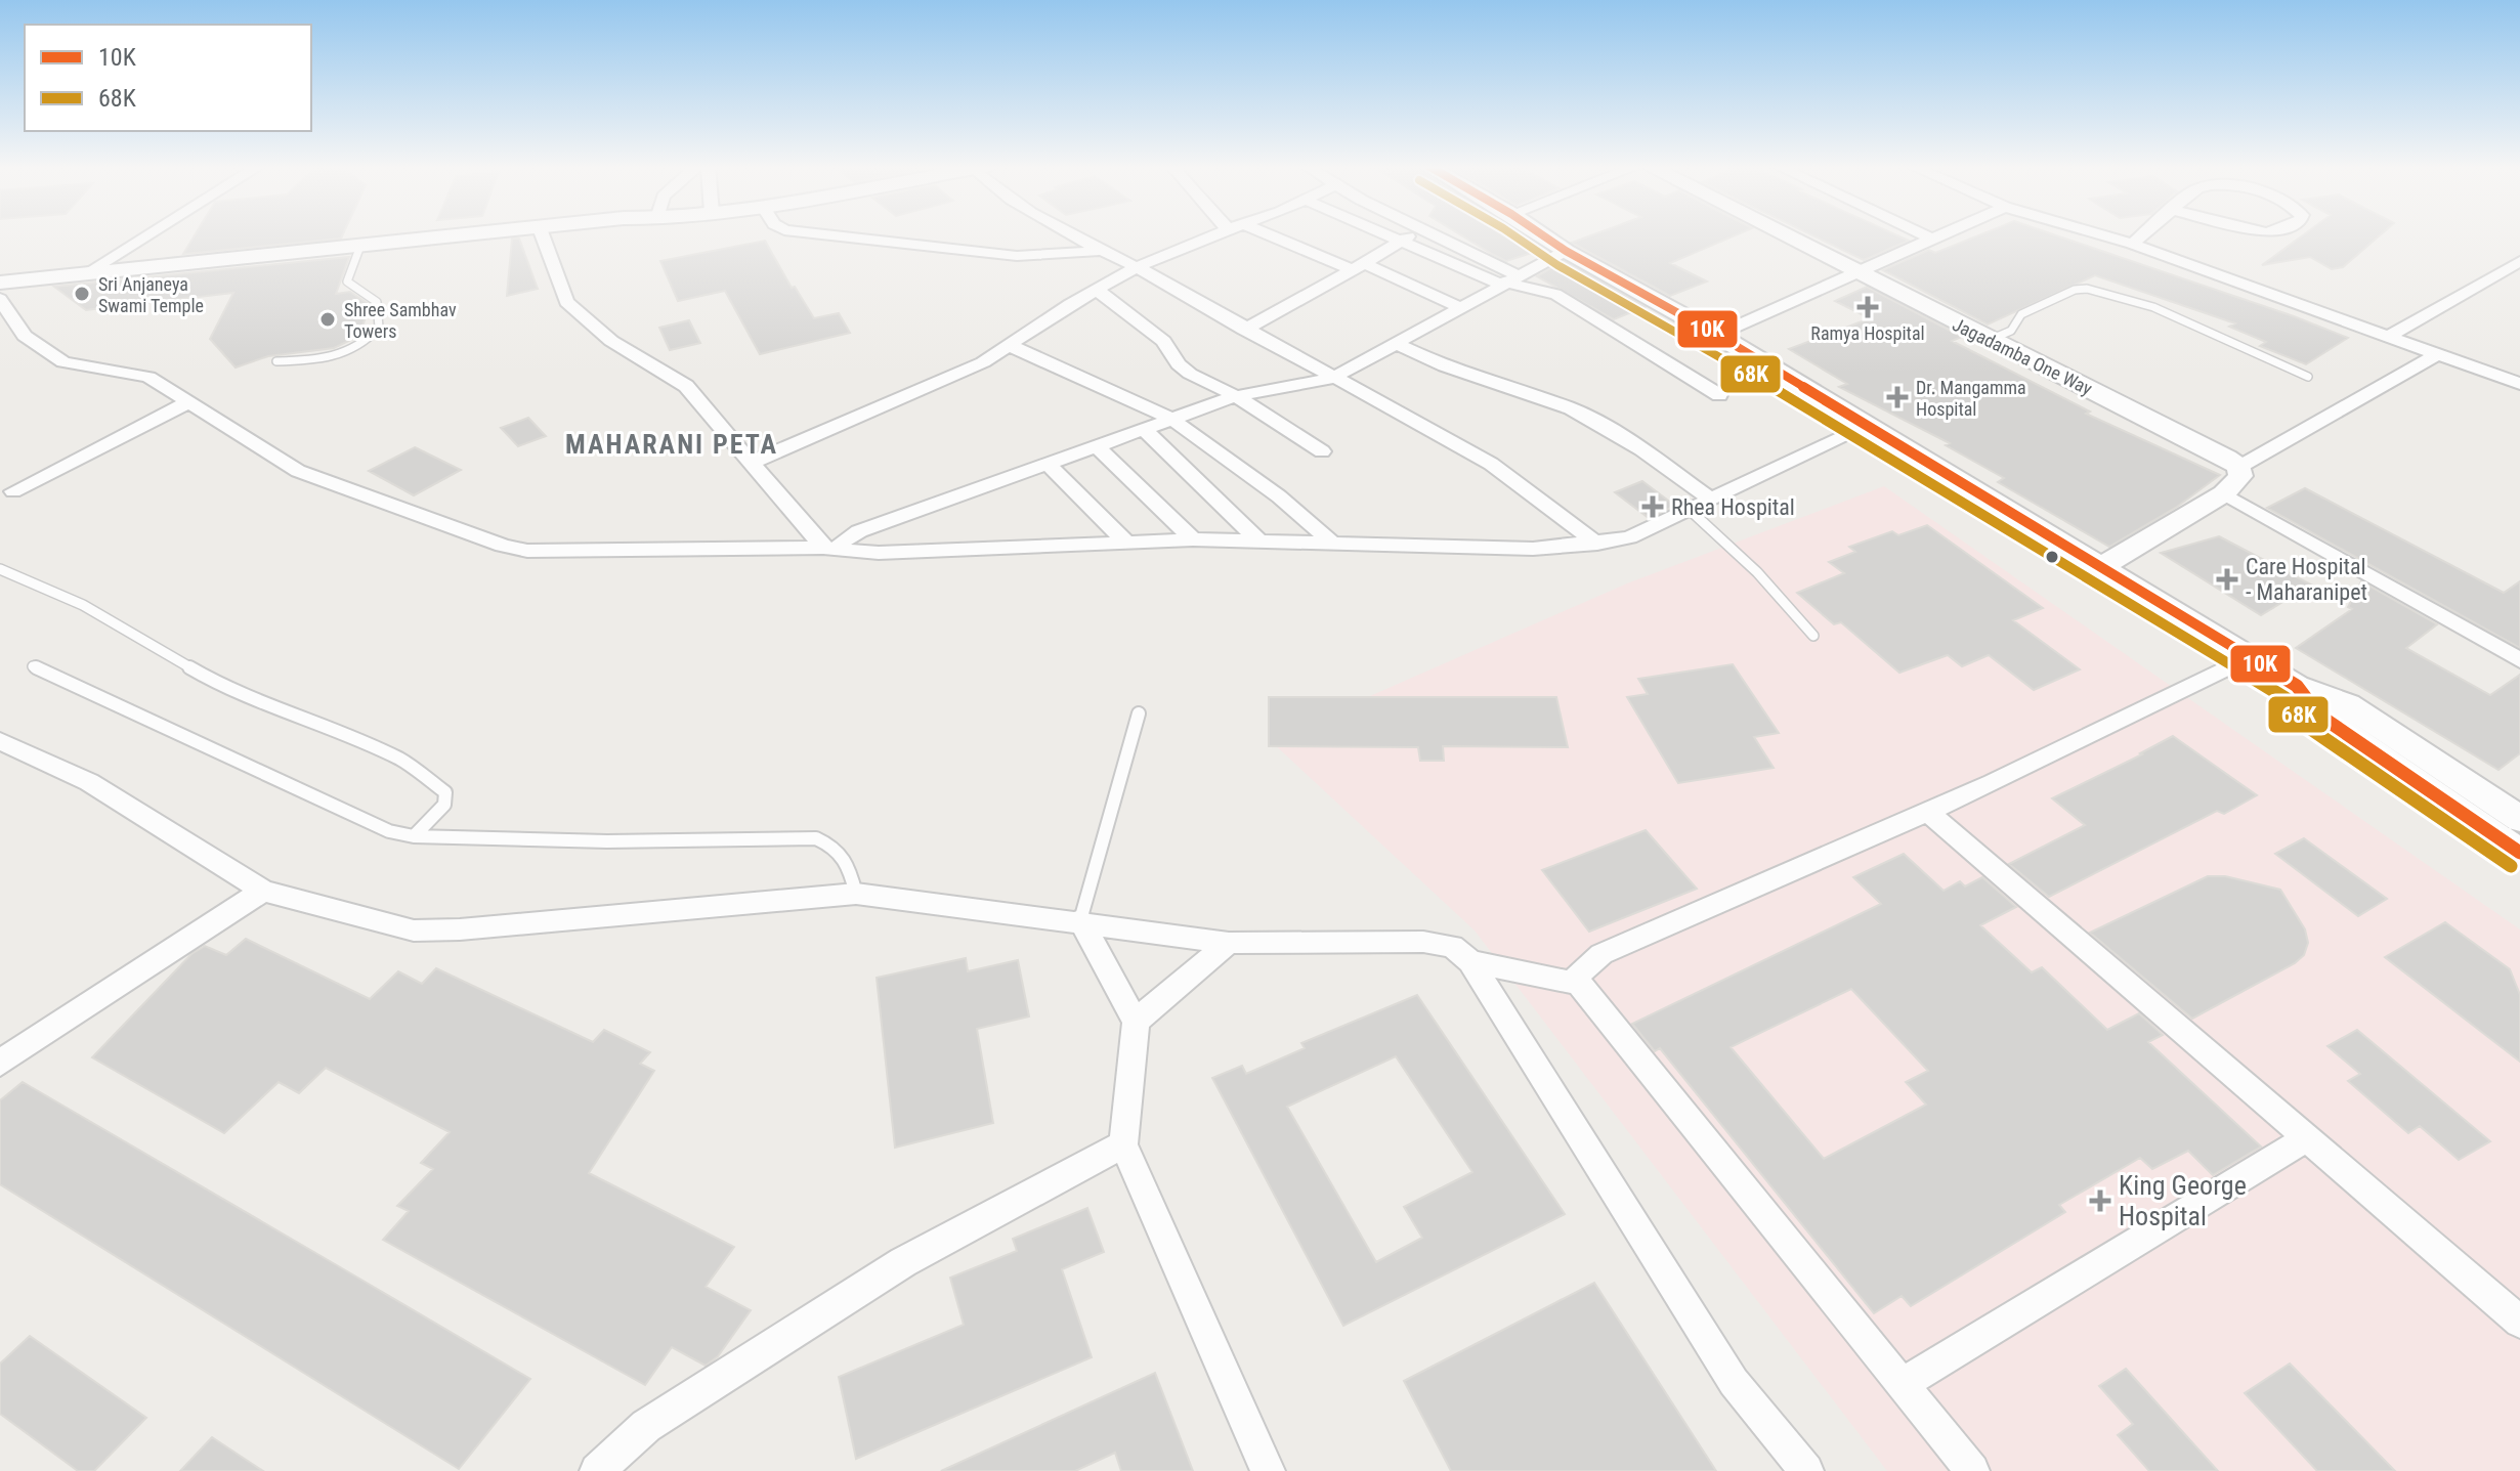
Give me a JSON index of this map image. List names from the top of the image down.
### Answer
{
  "streets": {
    "street": ["Jagadamba One Way"]
  },
  "districts": ["MAHARANI PETA"],
  "places": {
    "other": ["Sri Anjaneya Swami Temple", "Shree Sambhav Towers"],
    "health": [
      "Ramya Hospital",
      "Dr. Mangamma Hospital",
      "Rhea Hospital",
      "Care Hospital - Maharanipet",
      "King George Hospital"
    ]
  },
  "lines": ["transit line 10K", "transit line 68K"],
  "legend": ["10K", "68K"]
}
